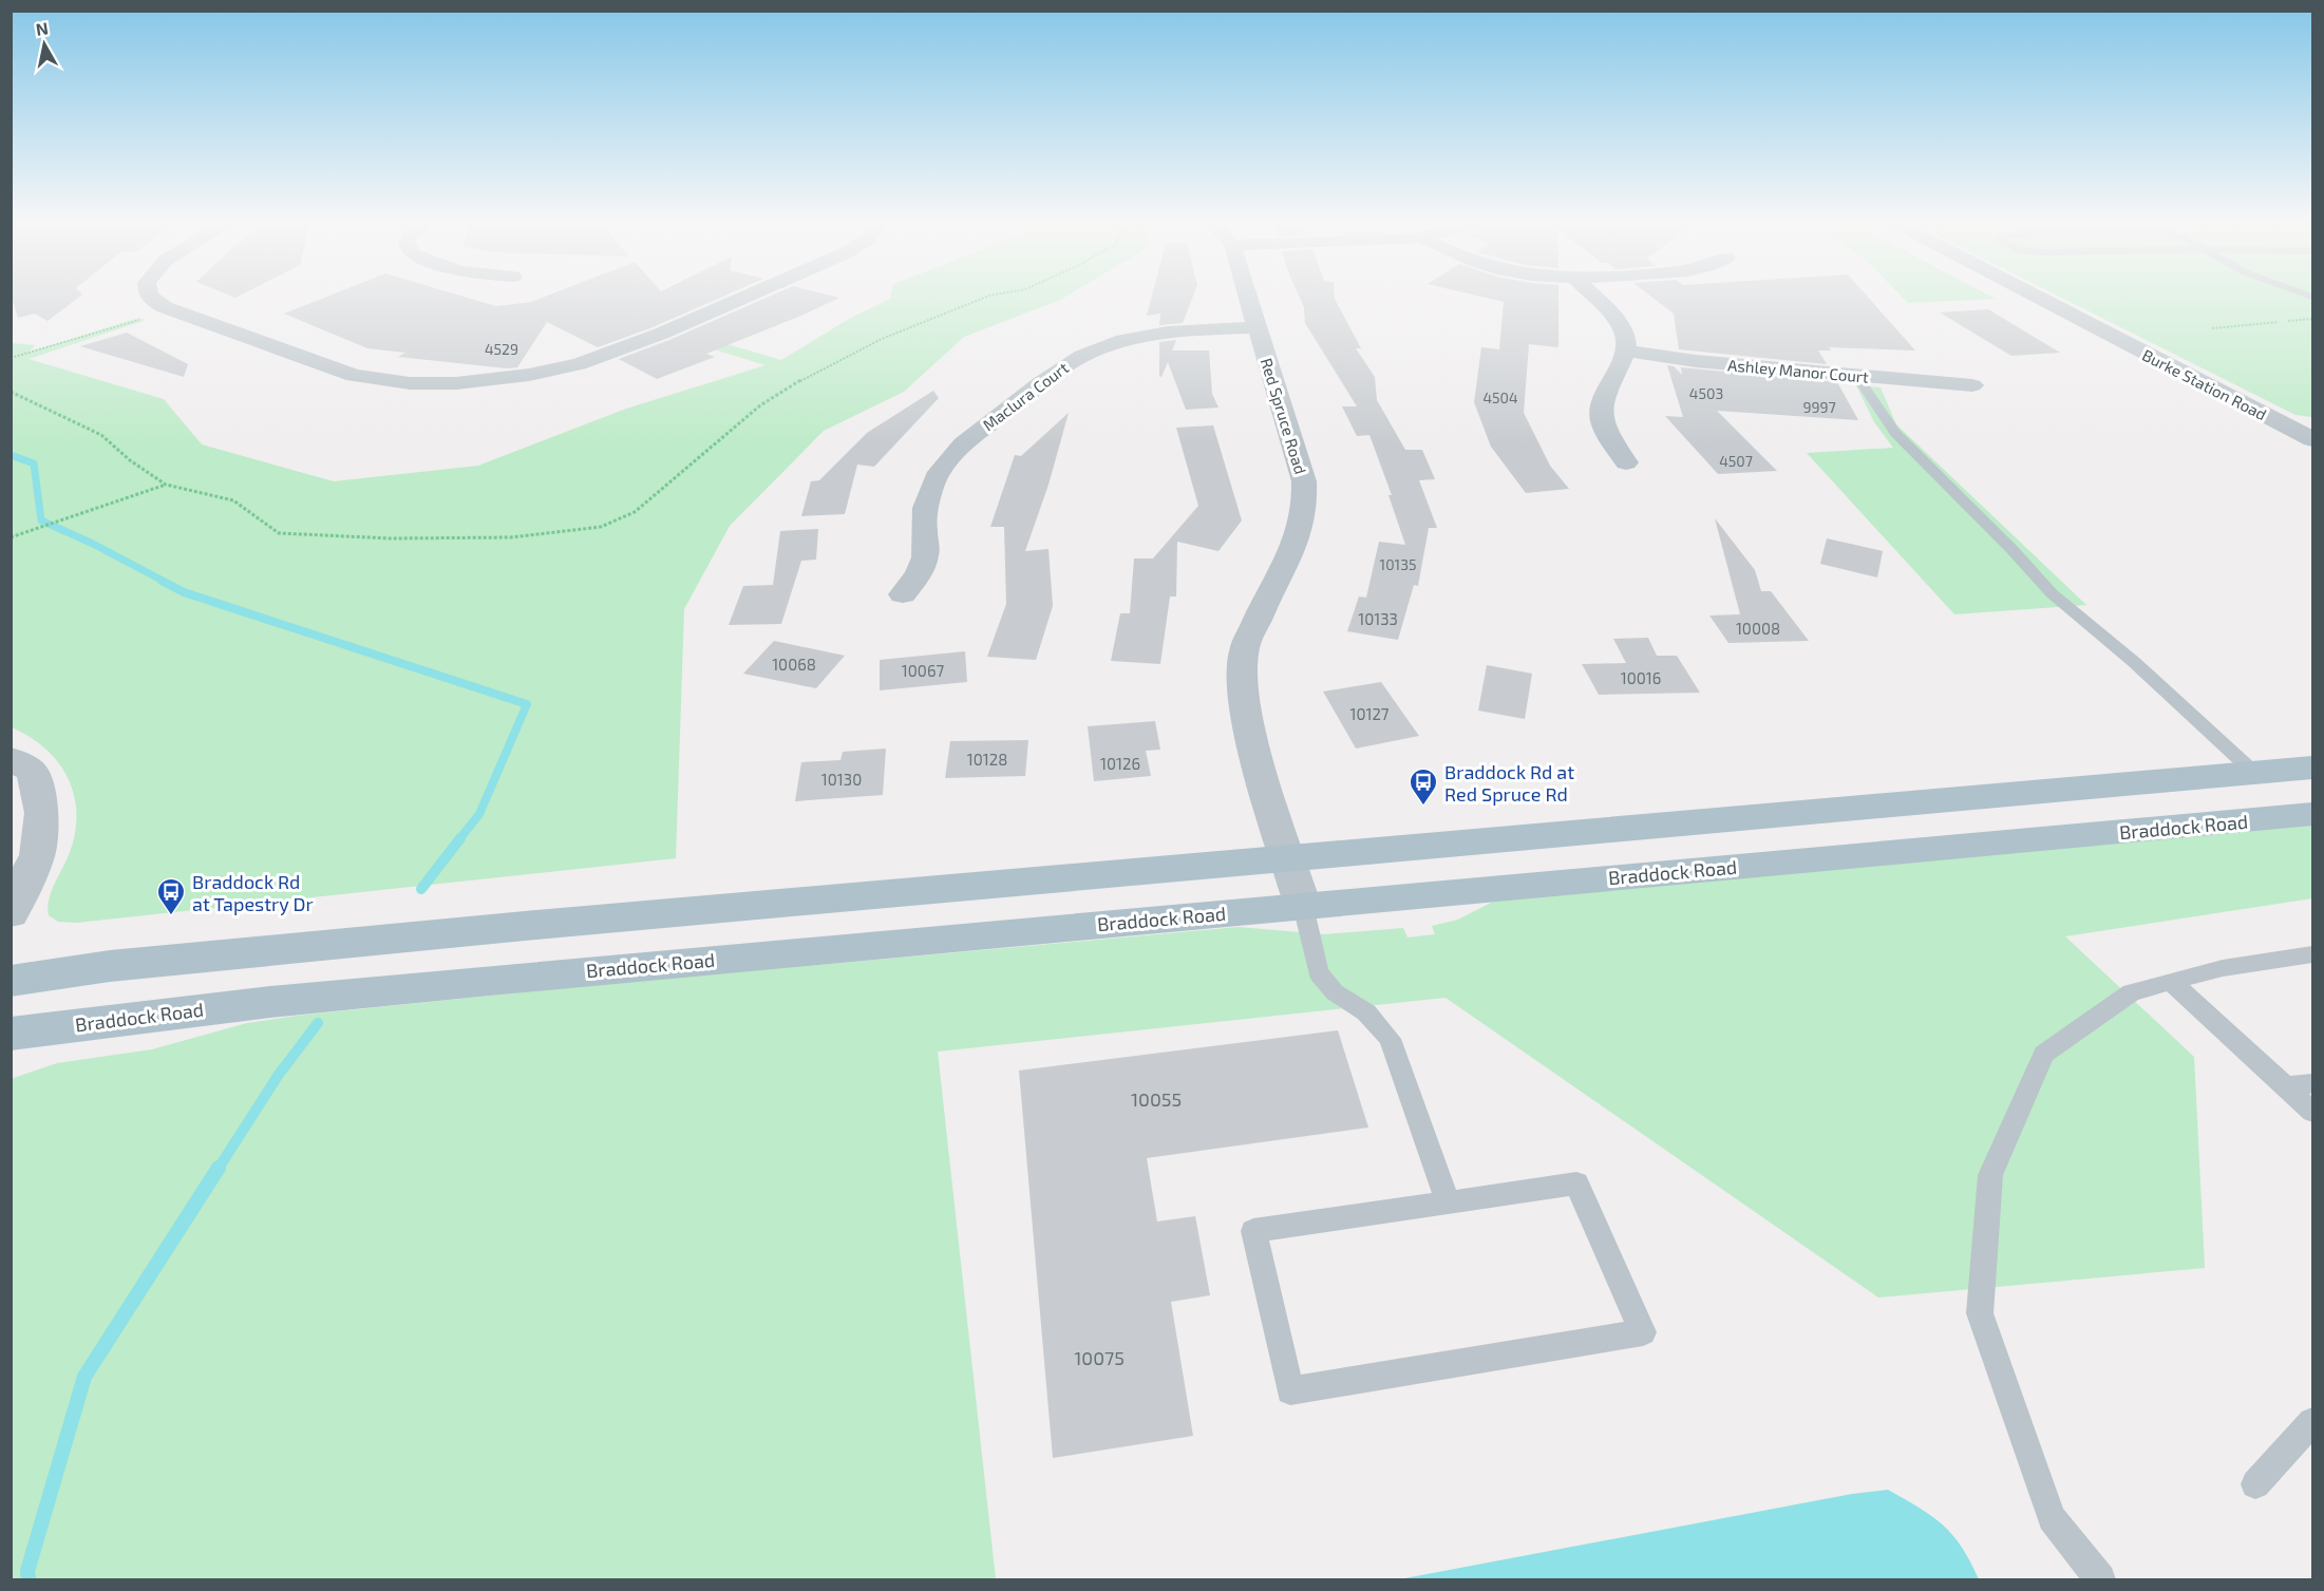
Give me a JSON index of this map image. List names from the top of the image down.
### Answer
{
  "streets": {
    "main road": ["Braddock Road"],
    "street": [
      "Ashley Manor Court",
      "Burke Station Road",
      "Maclura Court",
      "Red Spruce Road"
    ]
  },
  "crossings": [
    ["Maclura Court", "Red Spruce Road"],
    ["Red Spruce Road", "Braddock Road"]
  ],
  "places": {
    "bus stop": ["Braddock Rd at Red Spruce Rd", "Braddock Rd at Tapestry Dr"]
  },
  "house_numbers": [
    "4529",
    "4503",
    "4504",
    "9997",
    "4507",
    "10135",
    "10133",
    "10008",
    "10068",
    "10067",
    "10016",
    "10127",
    "10128",
    "10126",
    "10130",
    "10055",
    "10075"
  ],
  "north": "top"
}
